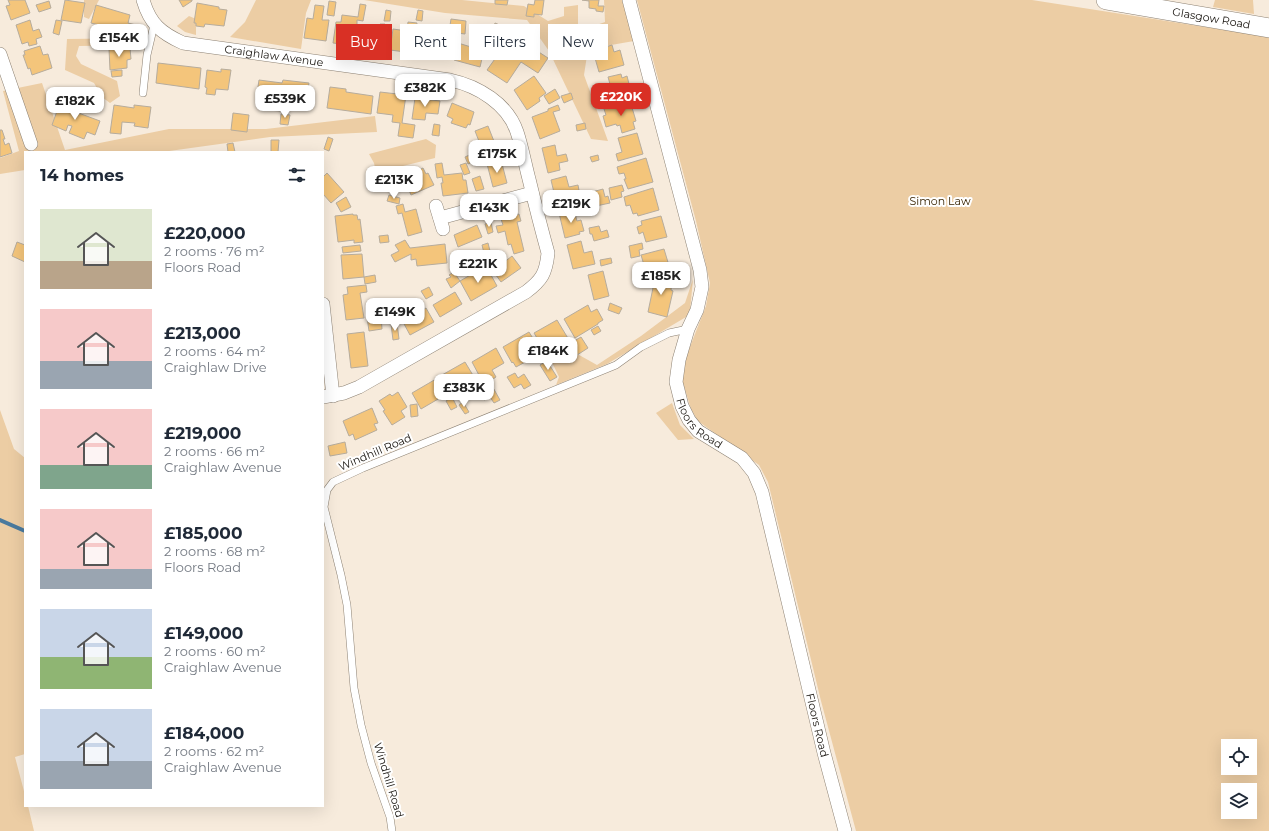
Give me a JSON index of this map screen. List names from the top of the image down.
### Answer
{
  "streets": {
    "main road": ["Glasgow Road"],
    "street": ["Craighlaw Avenue", "Floors Road"],
    "lane": ["Windhill Road"]
  },
  "crossings": [
    ["Floors Road", "Windhill Road"]
  ],
  "parks": ["Simon Law"],
  "page": {
    "price": [
      "£154K",
      "£382K",
      "£220K",
      "£539K",
      "£182K",
      "£175K",
      "£213K",
      "£219K",
      "£143K",
      "£221K",
      "£185K",
      "£149K",
      "£184K",
      "£383K"
    ],
    "chip": [
      "Buy",
      "Rent",
      "Filters",
      "New"
    ],
    "heading": "14 homes",
    "list": [
      {
        "name": "£220,000",
        "note": "2 rooms · 76 m² · Floors Road"
      },
      {
        "name": "£213,000",
        "note": "2 rooms · 64 m² · Craighlaw Drive"
      },
      {
        "name": "£219,000",
        "note": "2 rooms · 66 m² · Craighlaw Avenue"
      },
      {
        "name": "£185,000",
        "note": "2 rooms · 68 m² · Floors Road"
      },
      {
        "name": "£149,000",
        "note": "2 rooms · 60 m² · Craighlaw Avenue"
      },
      {
        "name": "£184,000",
        "note": "2 rooms · 62 m² · Craighlaw Avenue"
      }
    ]
  }
}
